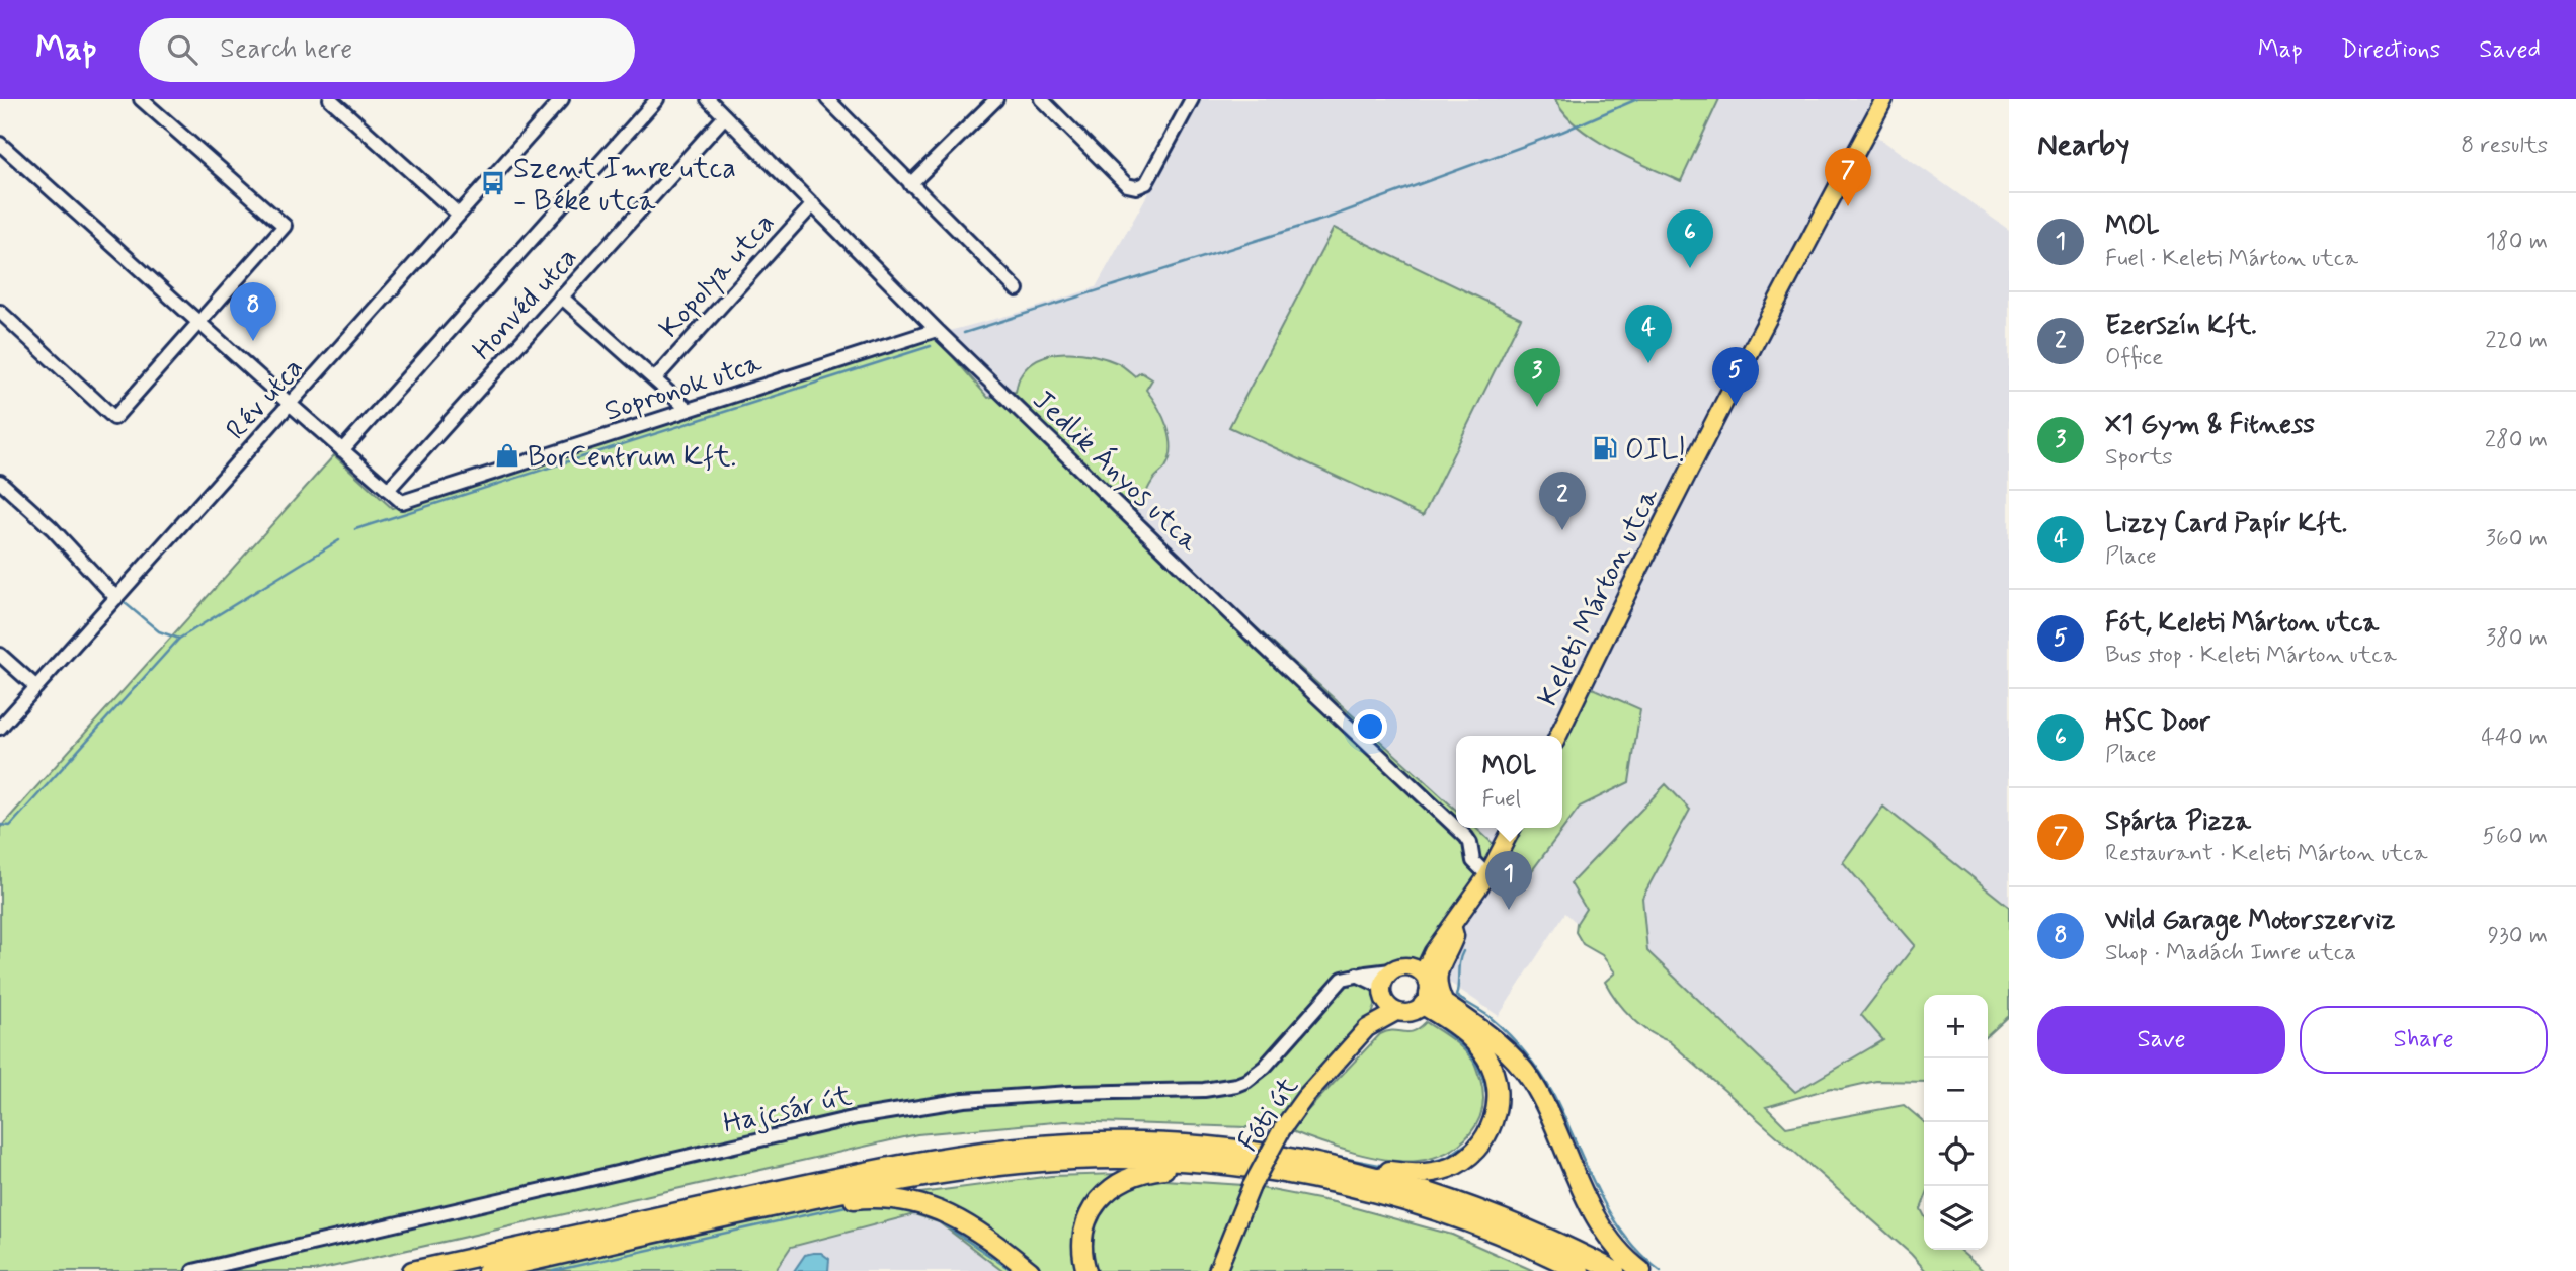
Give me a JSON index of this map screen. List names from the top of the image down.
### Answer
{
  "streets": {
    "main road": ["Keleti Márton utca", "Fóti út"],
    "street": [
      "Kopolya utca",
      "Honvéd utca",
      "Sopronok utca",
      "Rév utca",
      "Jedlik Ányos utca",
      "Hajcsár út"
    ]
  },
  "crossings": [
    ["Kopolya utca", "Jedlik Ányos utca"],
    ["Honvéd utca", "Sopronok utca"],
    ["Honvéd utca", "Jedlik Ányos utca"],
    ["Sopronok utca", "Jedlik Ányos utca"],
    ["Hajcsár út", "Fóti út"]
  ],
  "places": {
    "bus stop": ["Szent Imre utca - Béke utca"],
    "fuel station": ["OIL!"],
    "shop": ["BorCentrum Kft."]
  },
  "page": {
    "header": "Map",
    "search": "Search here",
    "nav": ["Map", "Directions", "Saved"],
    "heading": ["Nearby", "8 results"],
    "pins": [
      "7",
      "6",
      "8",
      "4",
      "5",
      "3",
      "2",
      "1"
    ],
    "list": [
      {
        "mark": "1",
        "name": "MOL",
        "note": "Fuel · Keleti Márton utca",
        "value": "180 m"
      },
      {
        "mark": "2",
        "name": "Ezerszín Kft.",
        "note": "Office",
        "value": "220 m"
      },
      {
        "mark": "3",
        "name": "X1 Gym & Fitness",
        "note": "Sports",
        "value": "280 m"
      },
      {
        "mark": "4",
        "name": "Lizzy Card Papír Kft.",
        "note": "Place",
        "value": "360 m"
      },
      {
        "mark": "5",
        "name": "Fót, Keleti Márton utca",
        "note": "Bus stop · Keleti Márton utca",
        "value": "380 m"
      },
      {
        "mark": "6",
        "name": "HSC Door",
        "note": "Place",
        "value": "440 m"
      },
      {
        "mark": "7",
        "name": "Spárta Pizza",
        "note": "Restaurant · Keleti Márton utca",
        "value": "560 m"
      },
      {
        "mark": "8",
        "name": "Wild Garage Motorszerviz",
        "note": "Shop · Madách Imre utca",
        "value": "930 m"
      }
    ],
    "popup": ["MOL", "Fuel"],
    "buttons": ["Save", "Share"],
    "map_buttons": ["+", "−"]
  }
}
